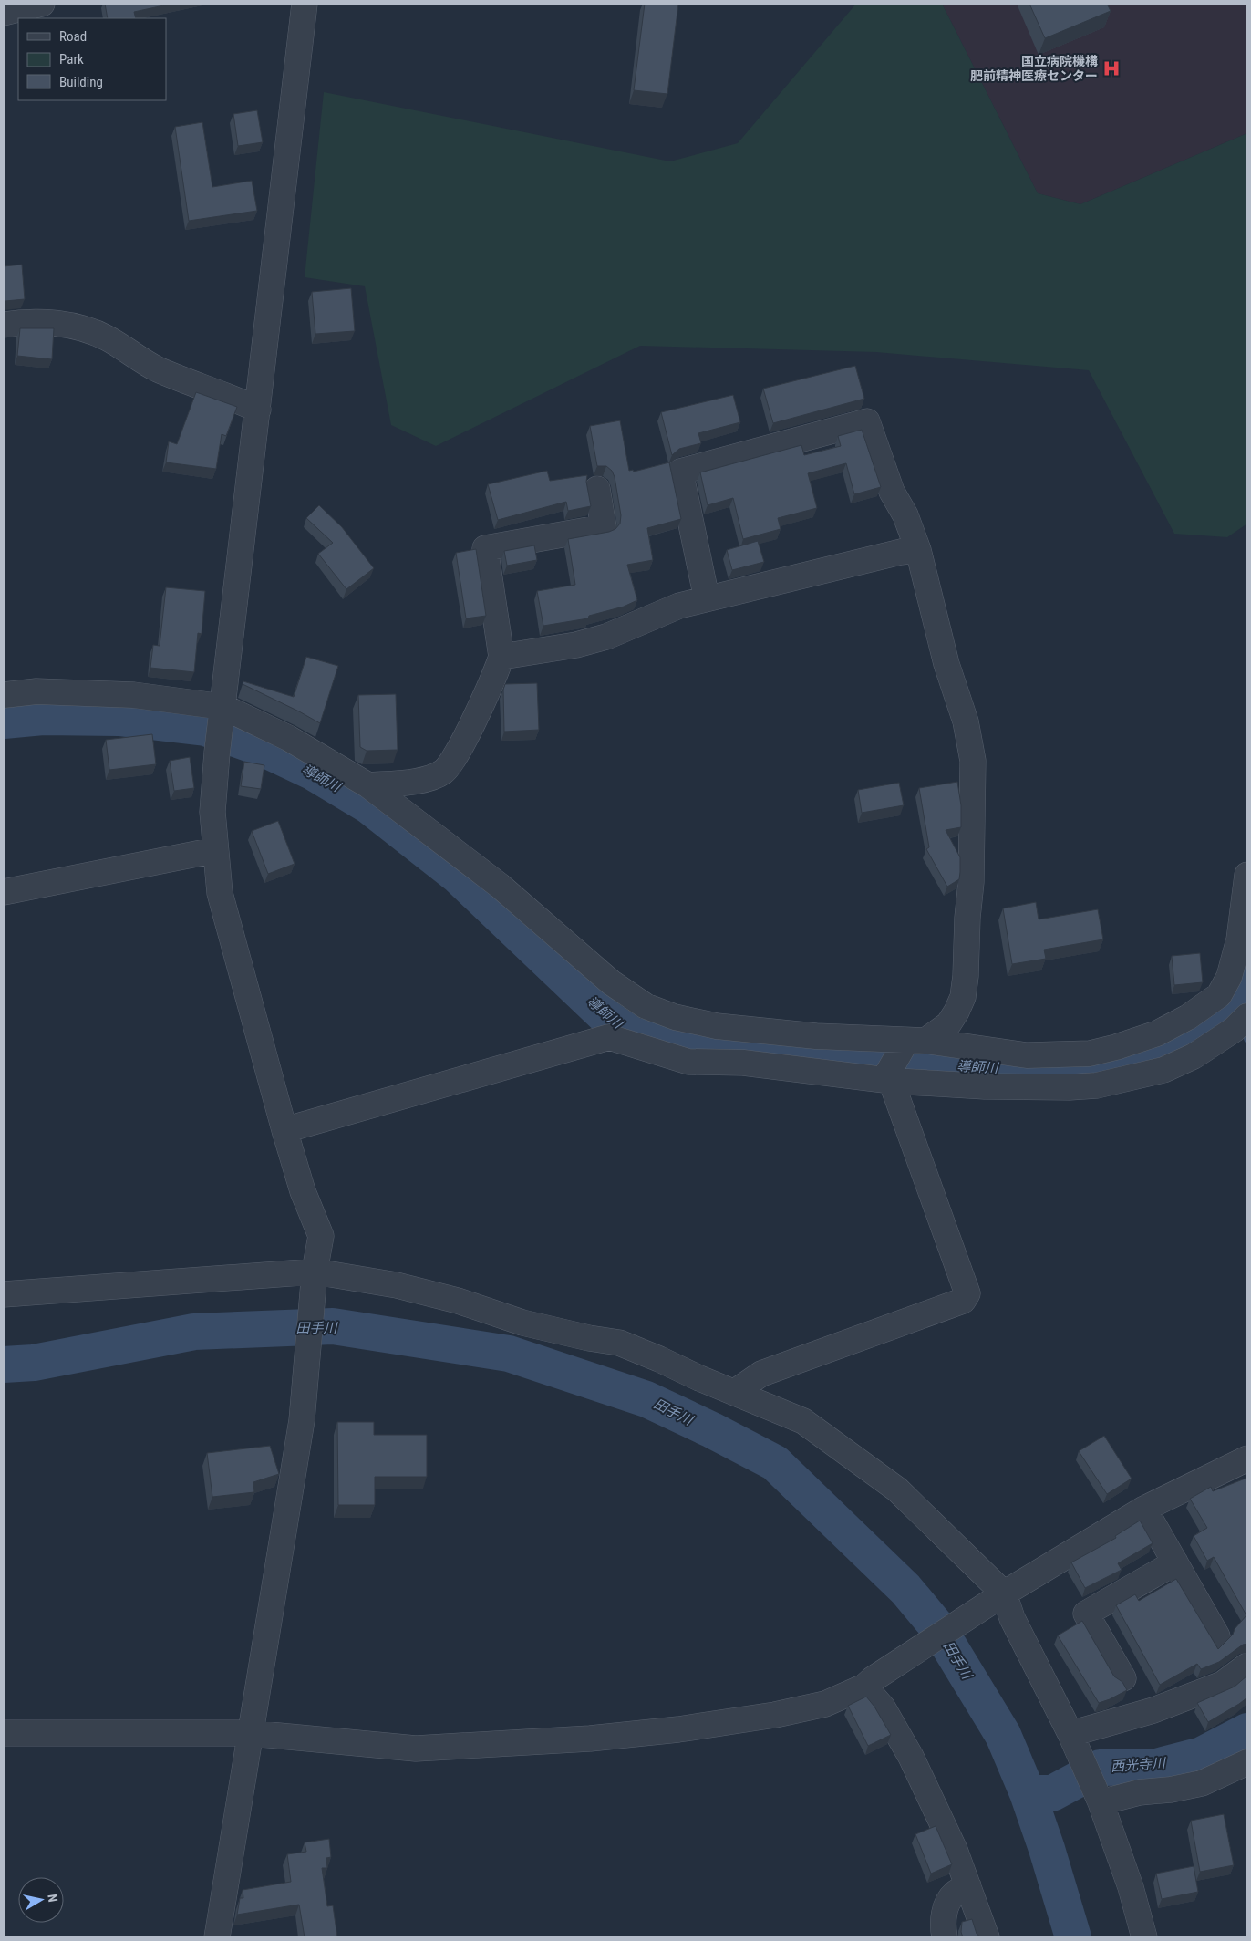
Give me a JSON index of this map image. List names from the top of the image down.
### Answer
{
  "water": ["導師川", "田手川", "西光寺川"],
  "places": {
    "hospital": ["国立病院機構 肥前精神医療センター"]
  },
  "legend": ["Road", "Park", "Building"],
  "north": "right"
}
